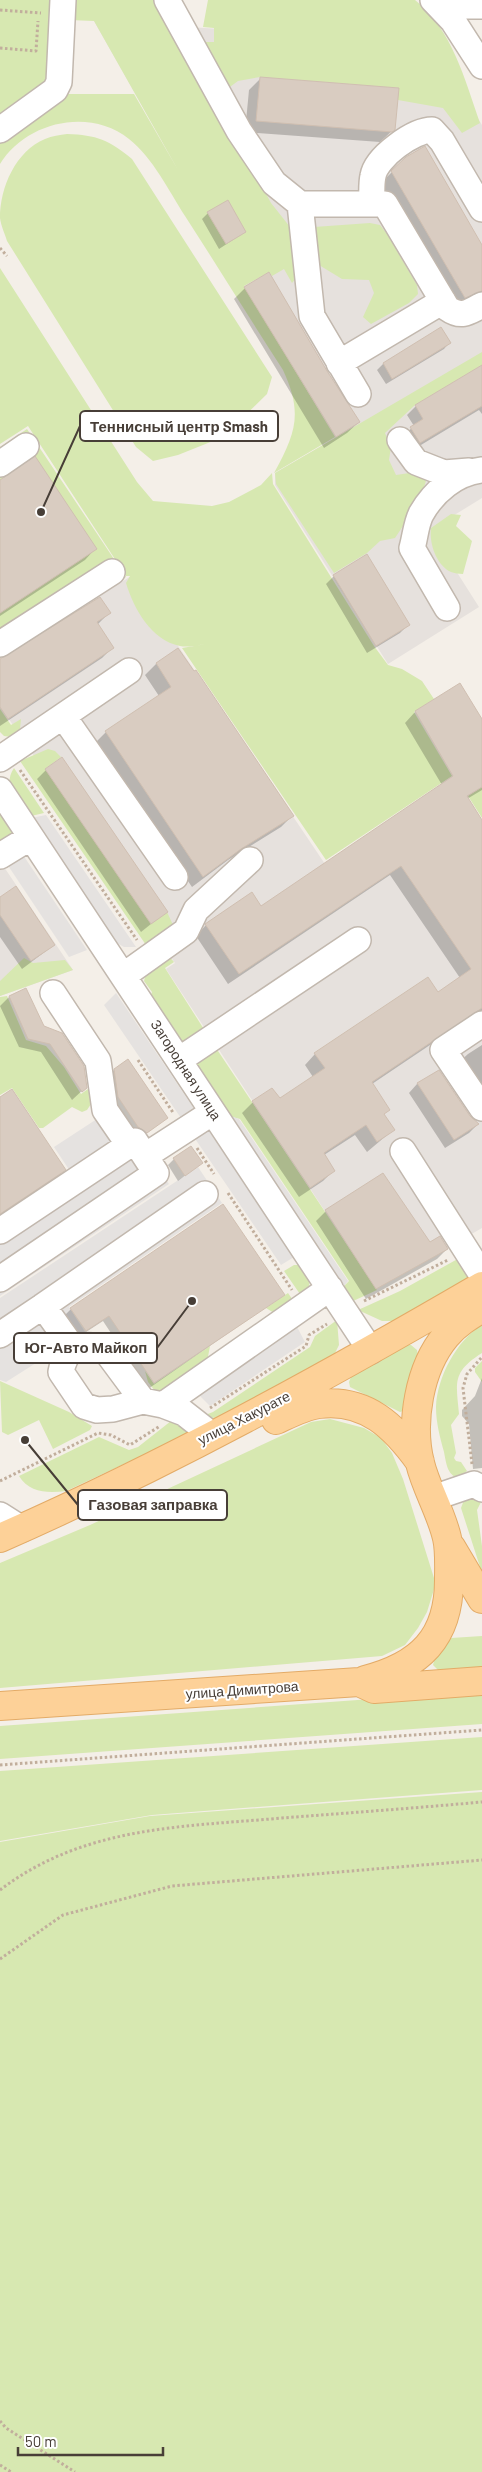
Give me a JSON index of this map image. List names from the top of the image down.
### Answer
{
  "streets": {
    "main road": ["улица Хакурате", "улица Димитрова"],
    "street": ["Загородная улица"]
  },
  "crossings": [
    ["Загородная улица", "улица Хакурате"]
  ],
  "places": ["Теннисный центр Smash", "Юг-Авто Майкоп", "Газовая заправка"],
  "scale_bar": "50 m"
}
